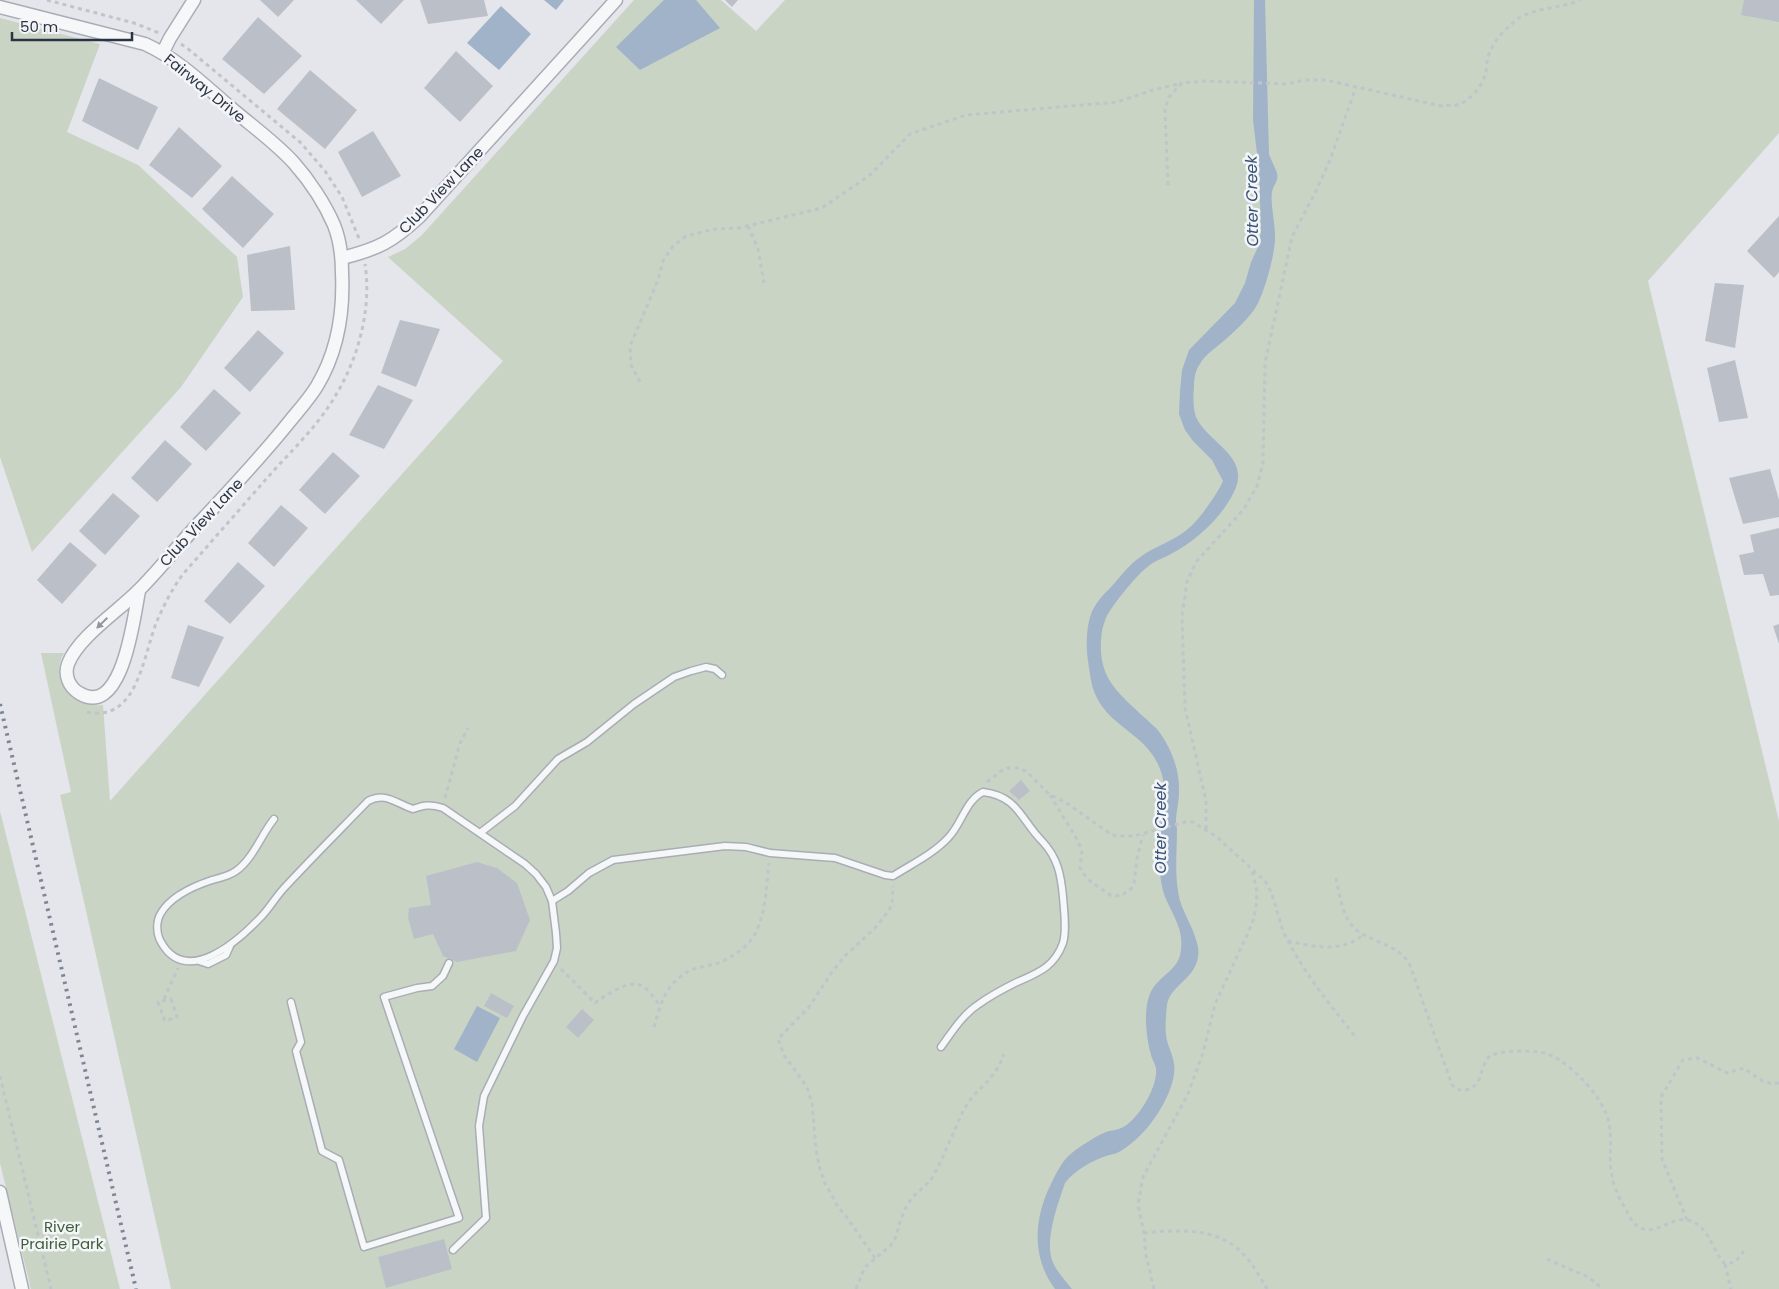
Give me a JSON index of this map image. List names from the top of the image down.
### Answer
{
  "streets": {
    "street": ["Fairway Drive", "Club View Lane"]
  },
  "crossings": [
    ["Fairway Drive", "Club View Lane"]
  ],
  "water": ["Otter Creek"],
  "parks": ["River Prairie Park"],
  "scale_bar": "50 m"
}
